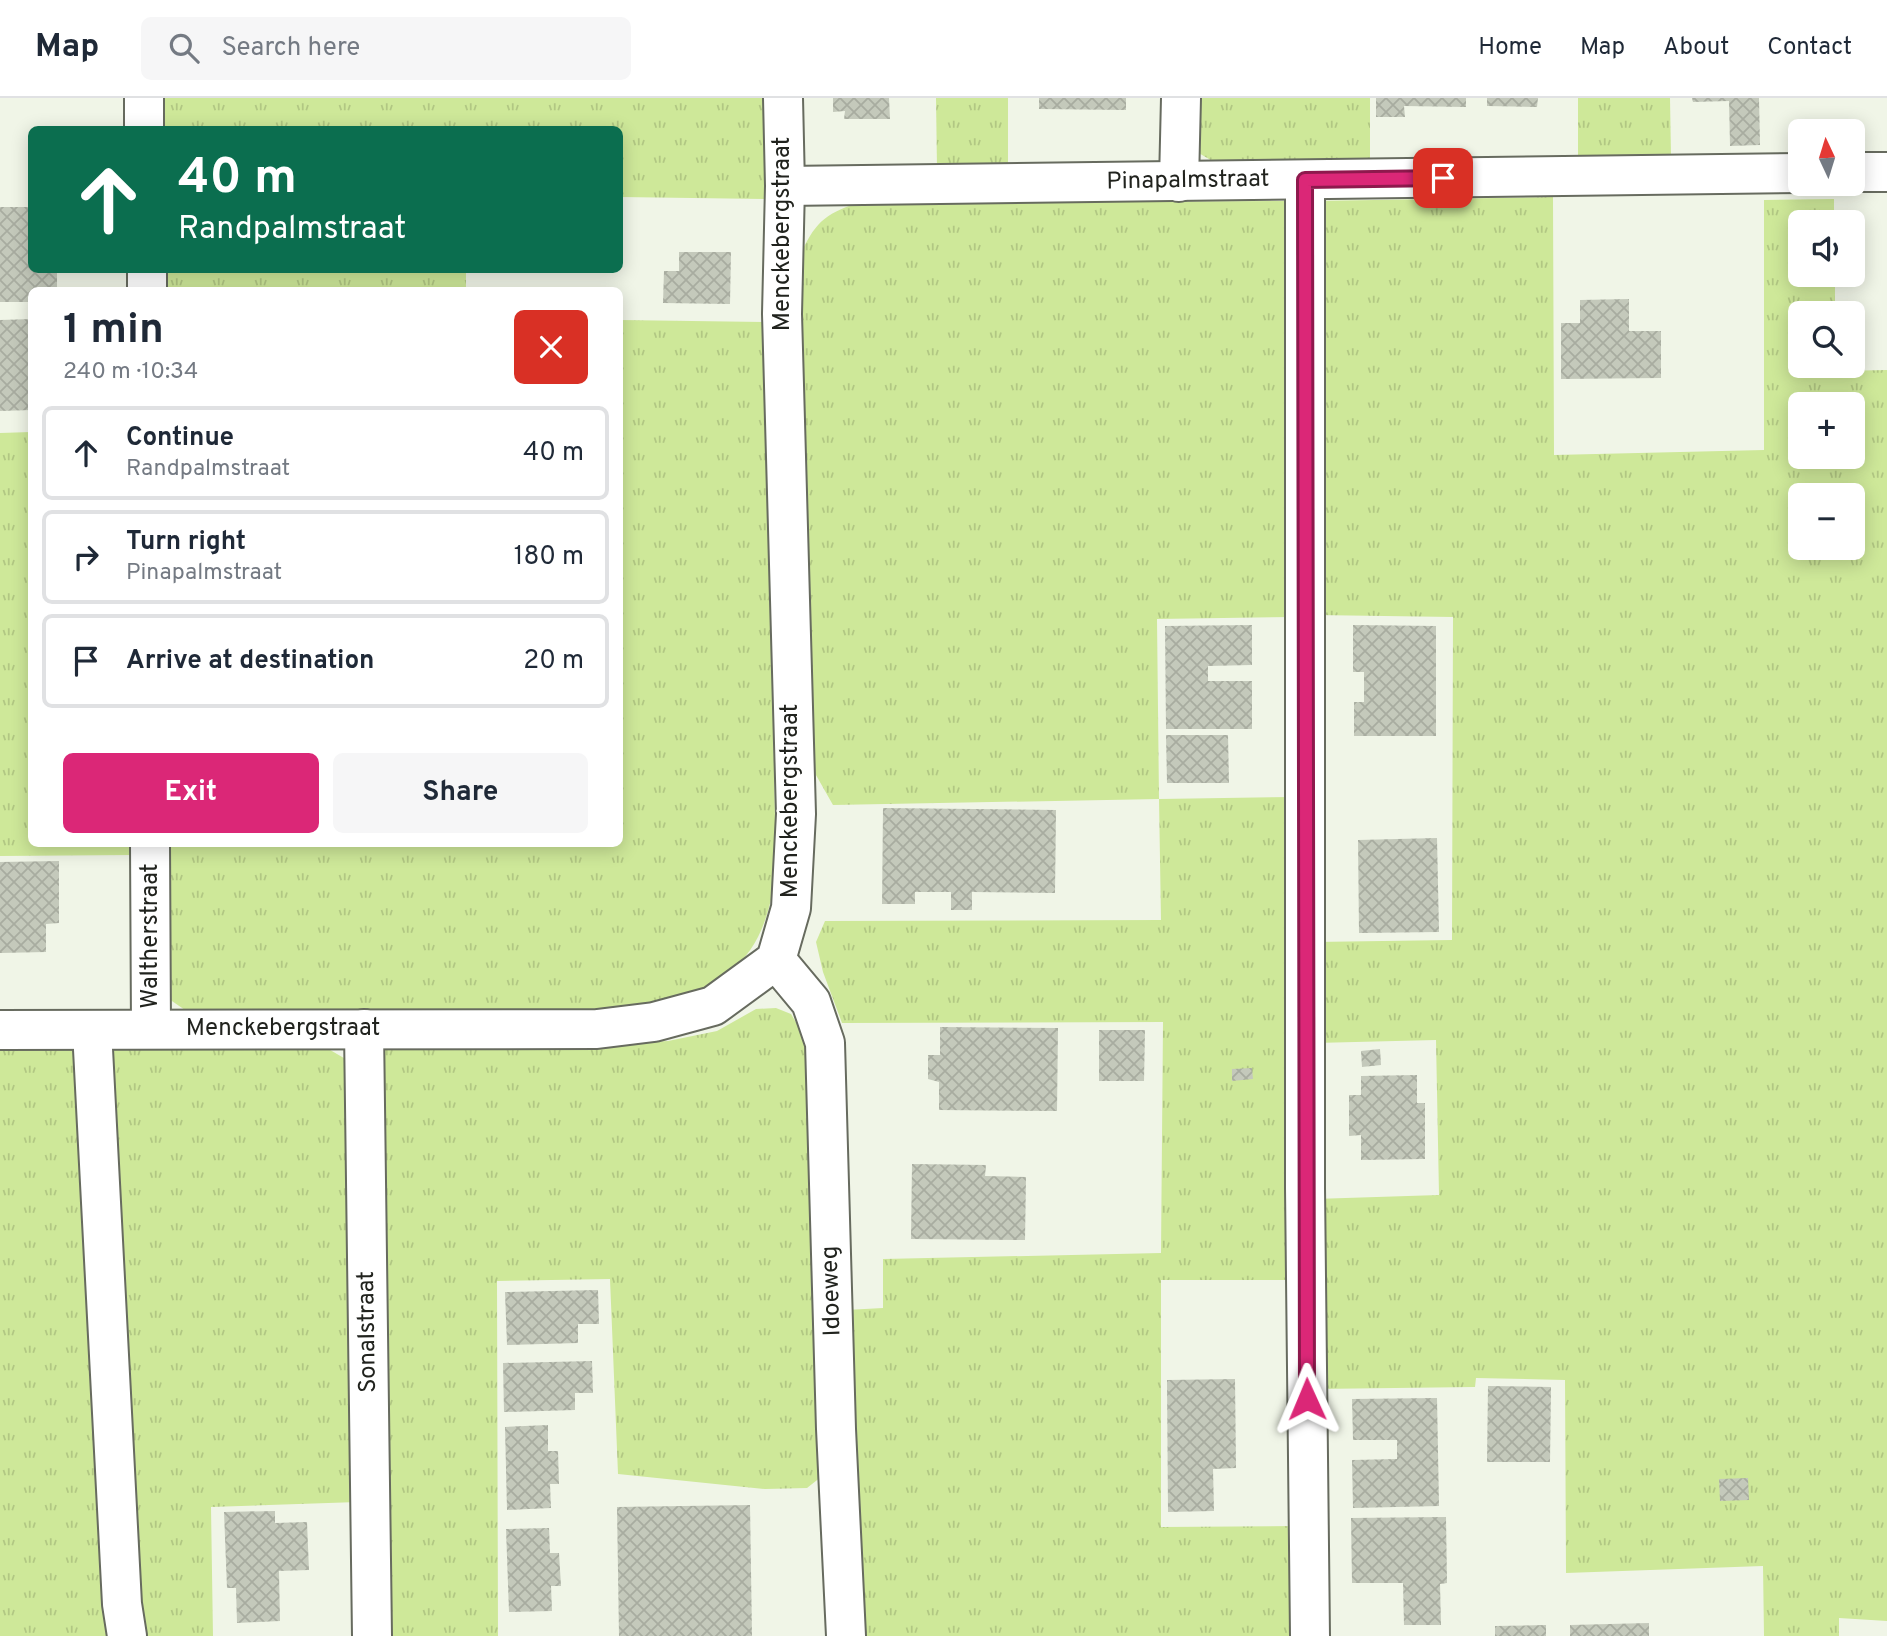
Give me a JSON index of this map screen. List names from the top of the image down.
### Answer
{
  "streets": {
    "street": [
      "Pinapalmstraat",
      "Menckebergstraat",
      "Waltherstraat",
      "Idoeweg",
      "Sonalstraat"
    ]
  },
  "crossings": [
    ["Pinapalmstraat", "Menckebergstraat"],
    ["Menckebergstraat", "Waltherstraat"],
    ["Menckebergstraat", "Idoeweg"],
    ["Menckebergstraat", "Sonalstraat"]
  ],
  "north": "top",
  "page": {
    "header": "Map",
    "search": "Search here",
    "nav": [
      "Home",
      "Map",
      "About",
      "Contact"
    ],
    "map_buttons": ["+", "−"],
    "turn": ["40 m", "Randpalmstraat"],
    "heading": ["1 min", "240 m · 10:34"],
    "list": [
      {
        "name": "Continue",
        "note": "Randpalmstraat",
        "value": "40 m"
      },
      {
        "name": "Turn right",
        "note": "Pinapalmstraat",
        "value": "180 m"
      },
      {
        "name": "Arrive at destination",
        "value": "20 m"
      }
    ],
    "buttons": ["Exit", "Share"]
  }
}
